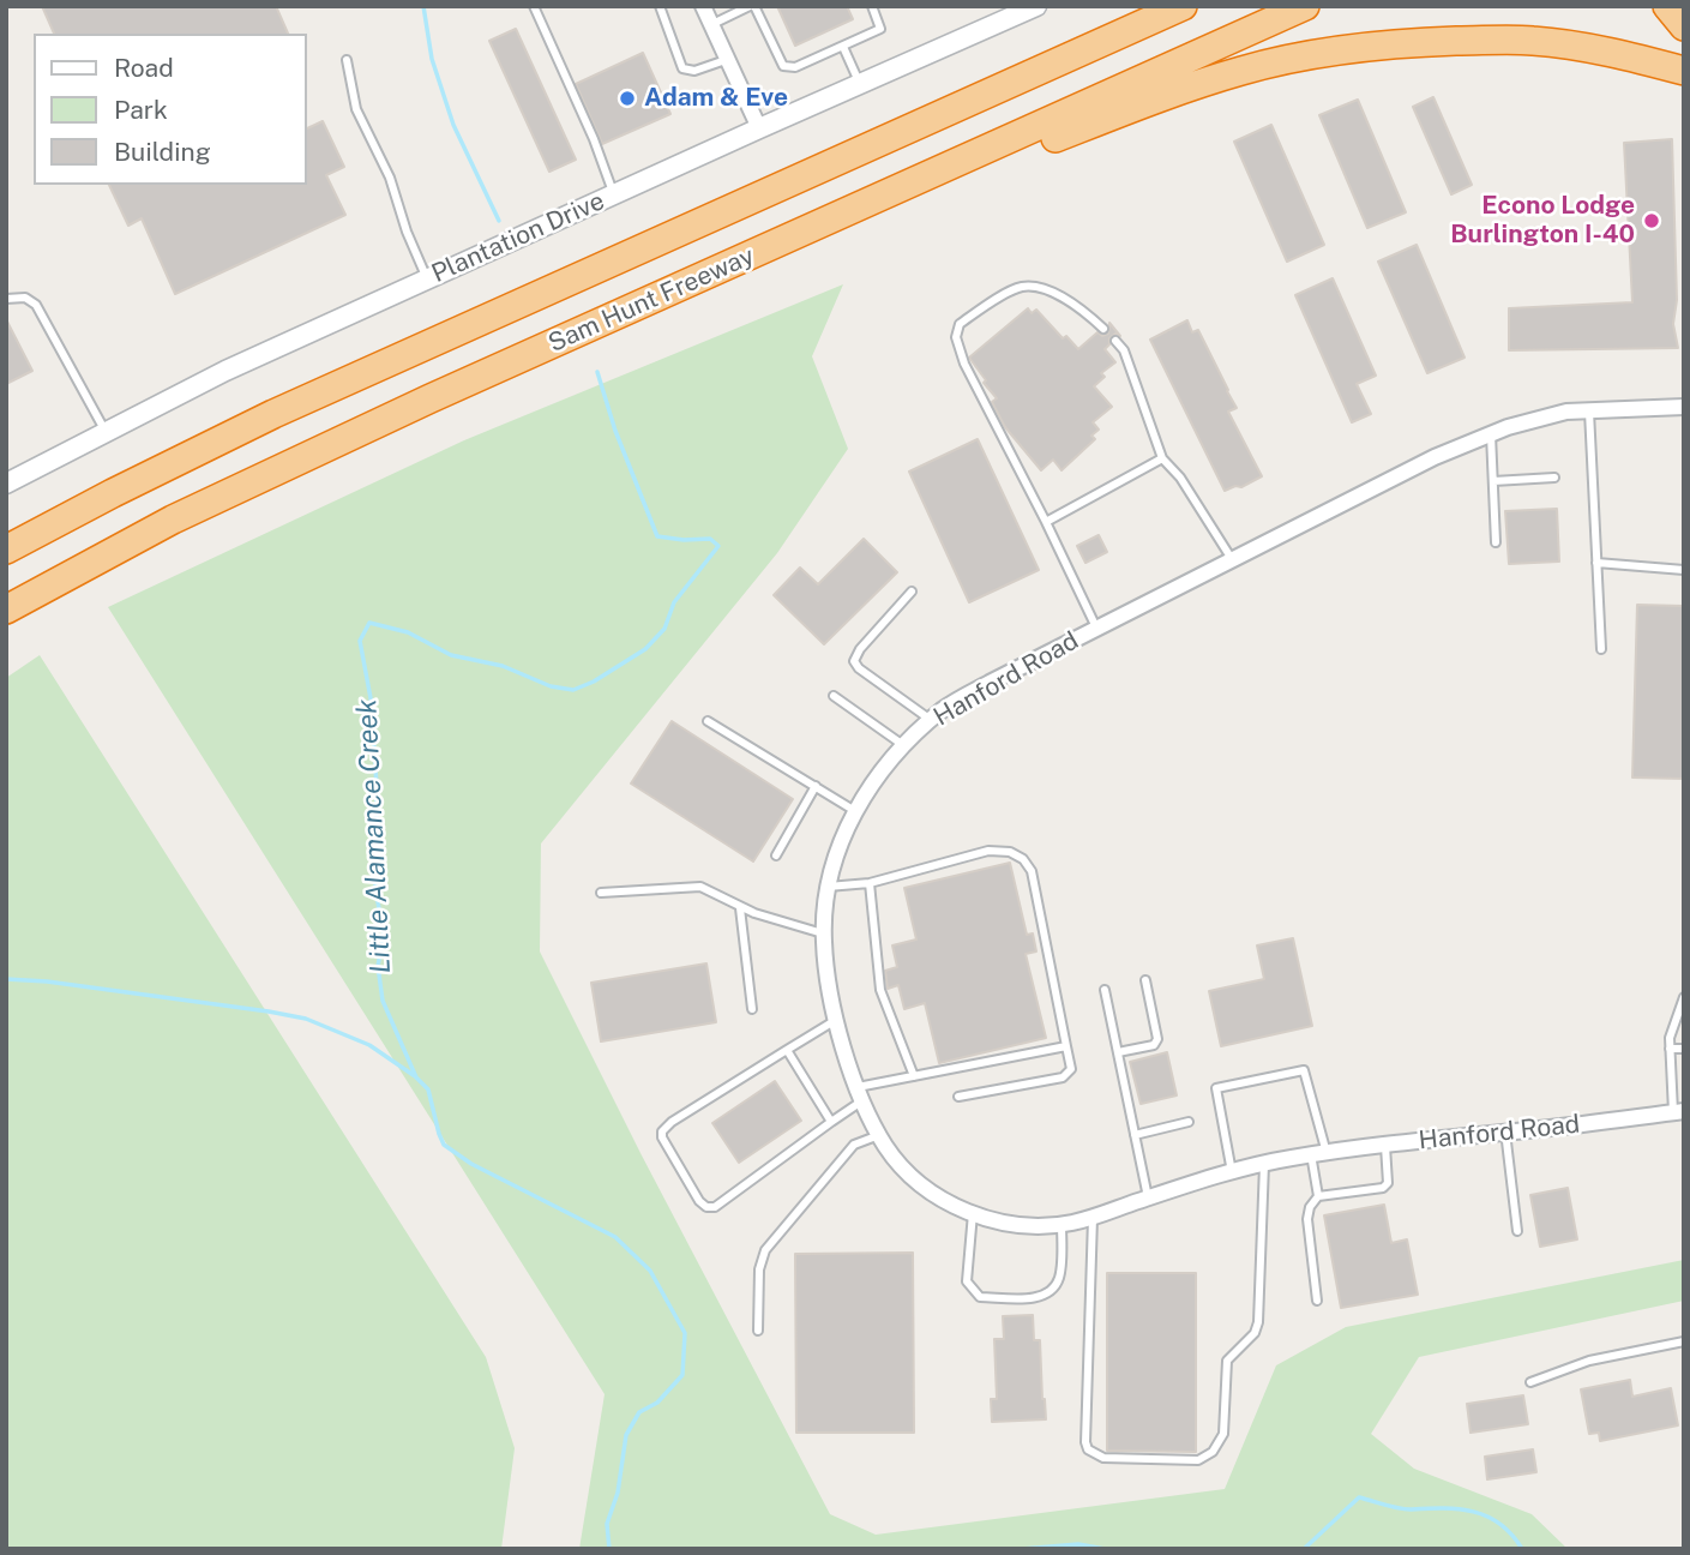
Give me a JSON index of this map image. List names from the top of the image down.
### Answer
{
  "streets": {
    "highway": ["Sam Hunt Freeway"],
    "street": ["Plantation Drive", "Hanford Road"]
  },
  "water": ["Little Alamance Creek"],
  "places": ["Adam & Eve", "Econo Lodge Burlington I-40"],
  "legend": ["Road", "Park", "Building"]
}
